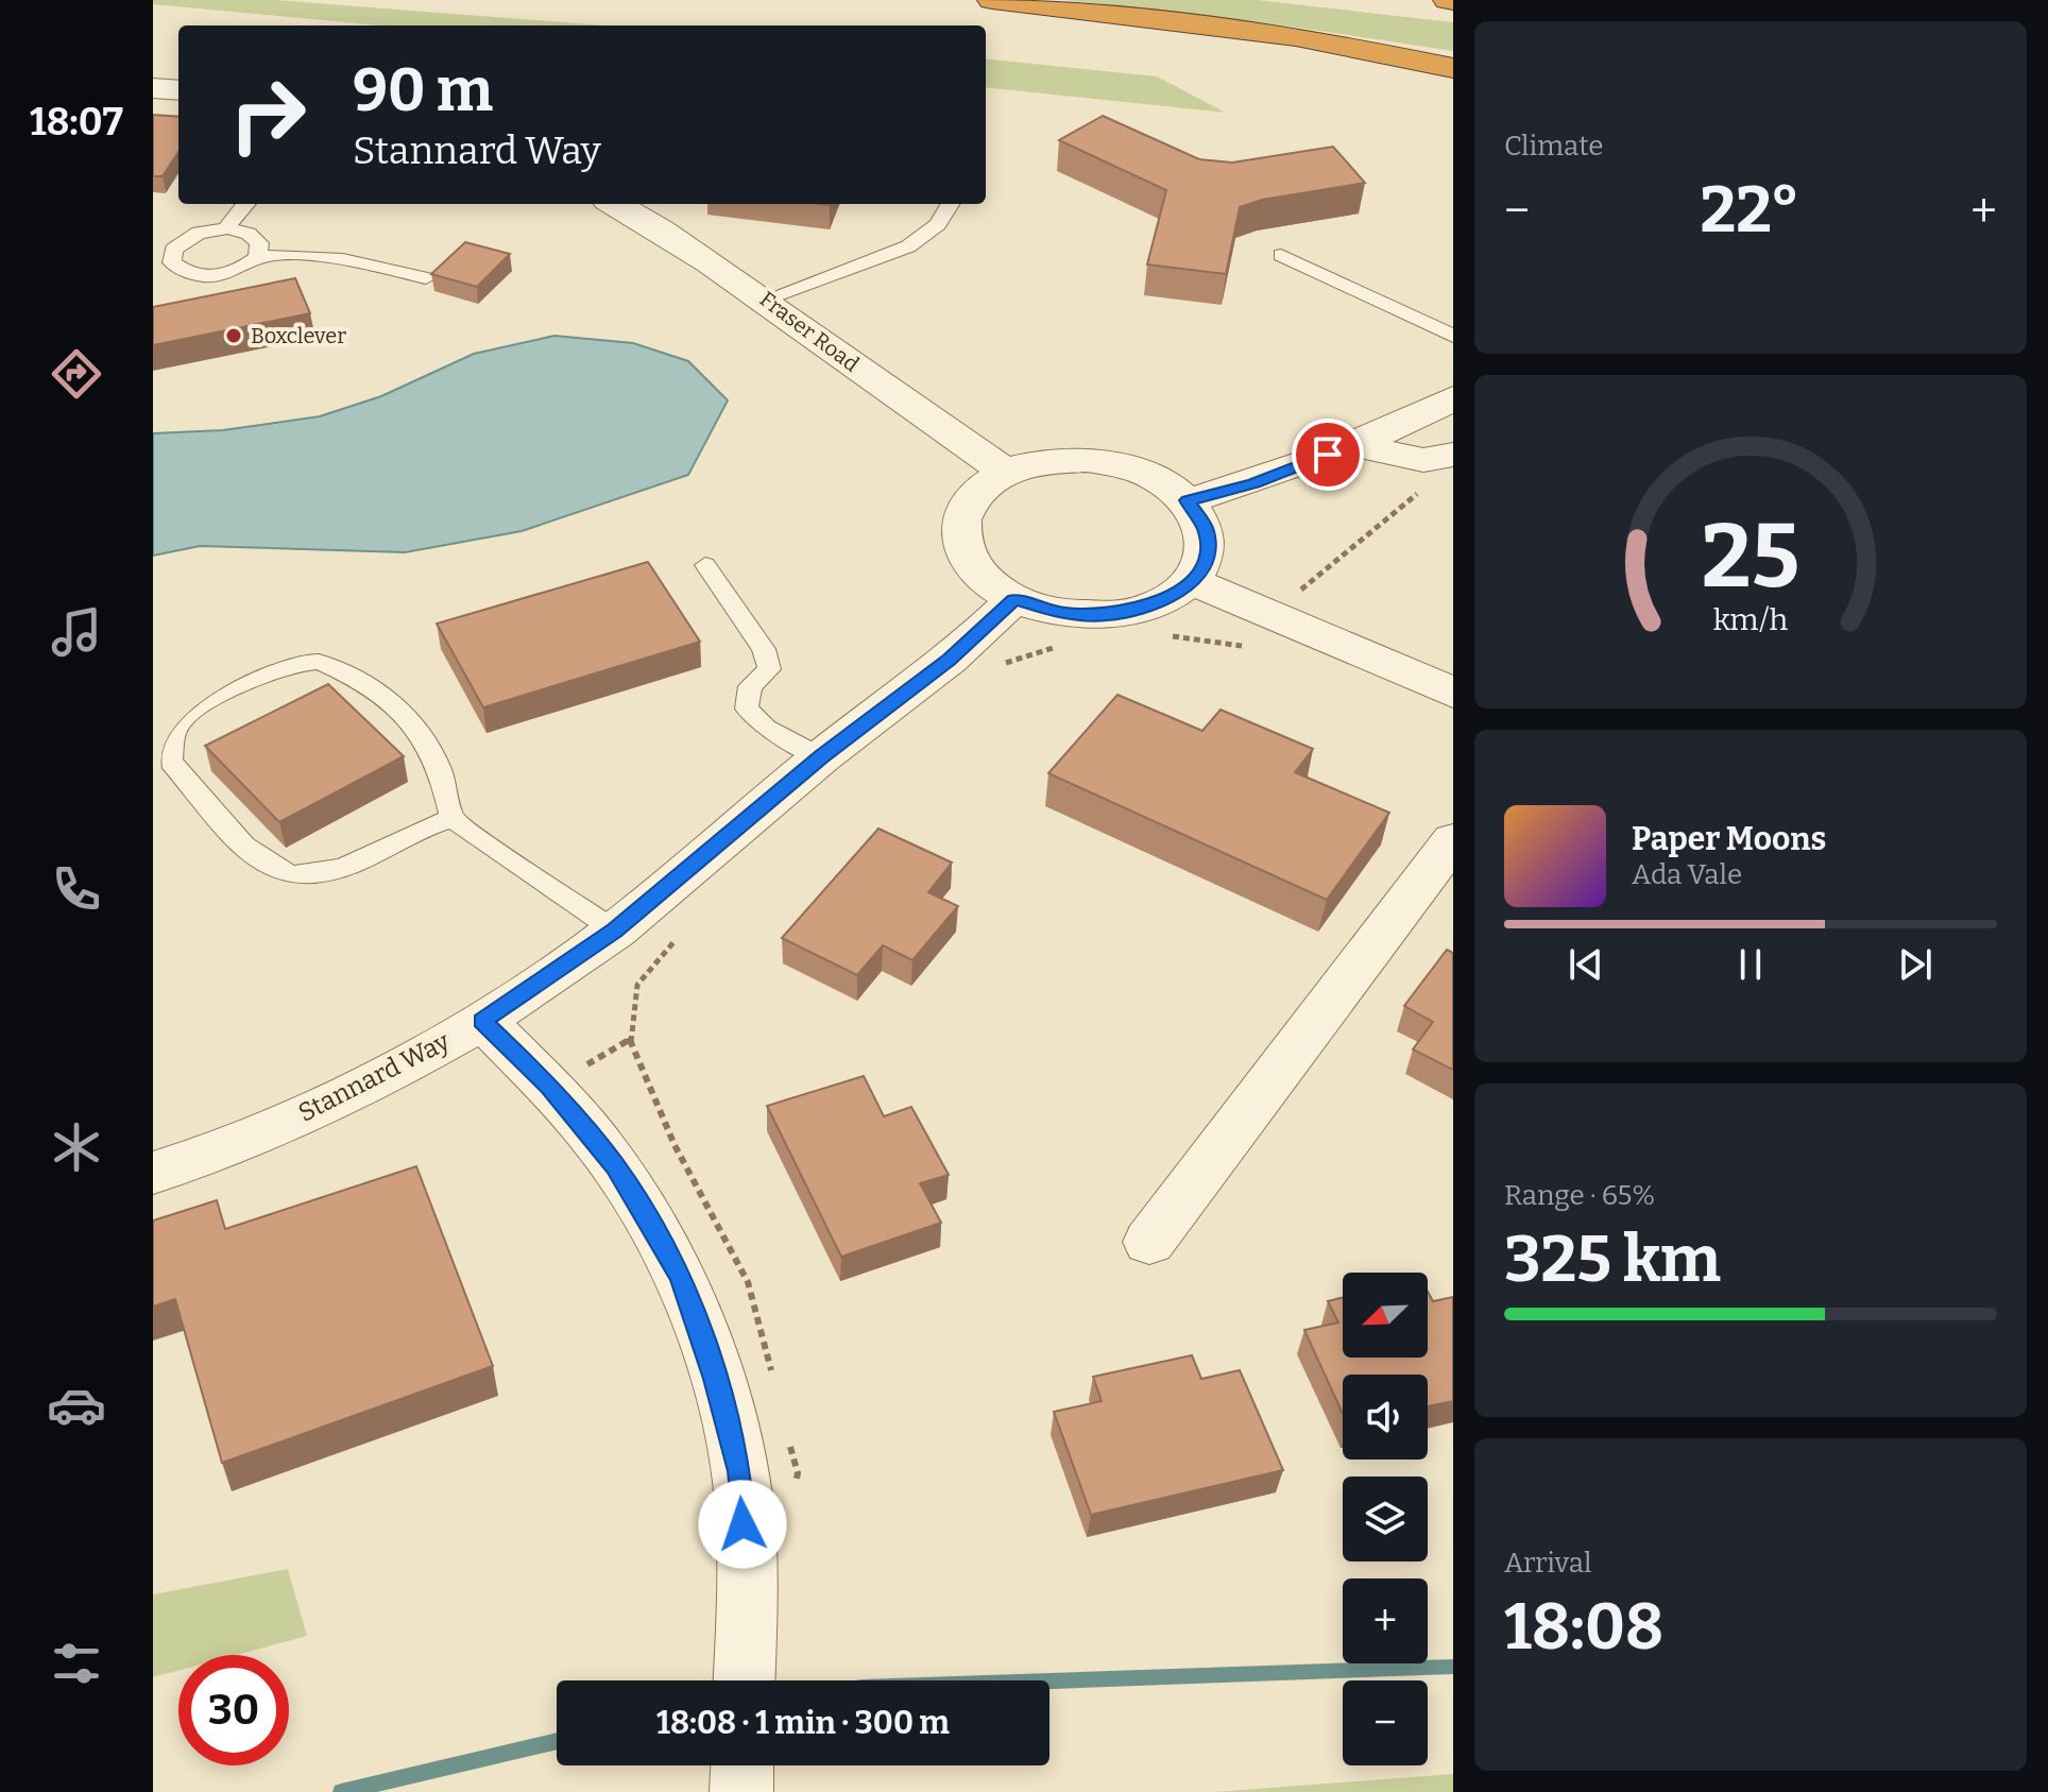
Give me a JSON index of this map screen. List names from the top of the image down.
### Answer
{
  "streets": {
    "street": ["Fraser Road", "Stannard Way"]
  },
  "crossings": [
    ["Fraser Road", "Stannard Way"]
  ],
  "places": ["Boxclever"],
  "north": "bottom left",
  "page": {
    "tabs": "18:07",
    "tile": [
      "Climate",
      ["Range · 65%", "325 km"],
      ["Arrival", "18:08"]
    ],
    "turn": ["90 m", "Stannard Way"],
    "heat": ["−", "22°", "+"],
    "song": ["Paper Moons", "Ada Vale"],
    "map_buttons": ["+", "−"],
    "limit": "30",
    "trip": "18:08 · 1 min · 300 m",
    "gauge": ["25", "km/h"]
  }
}
